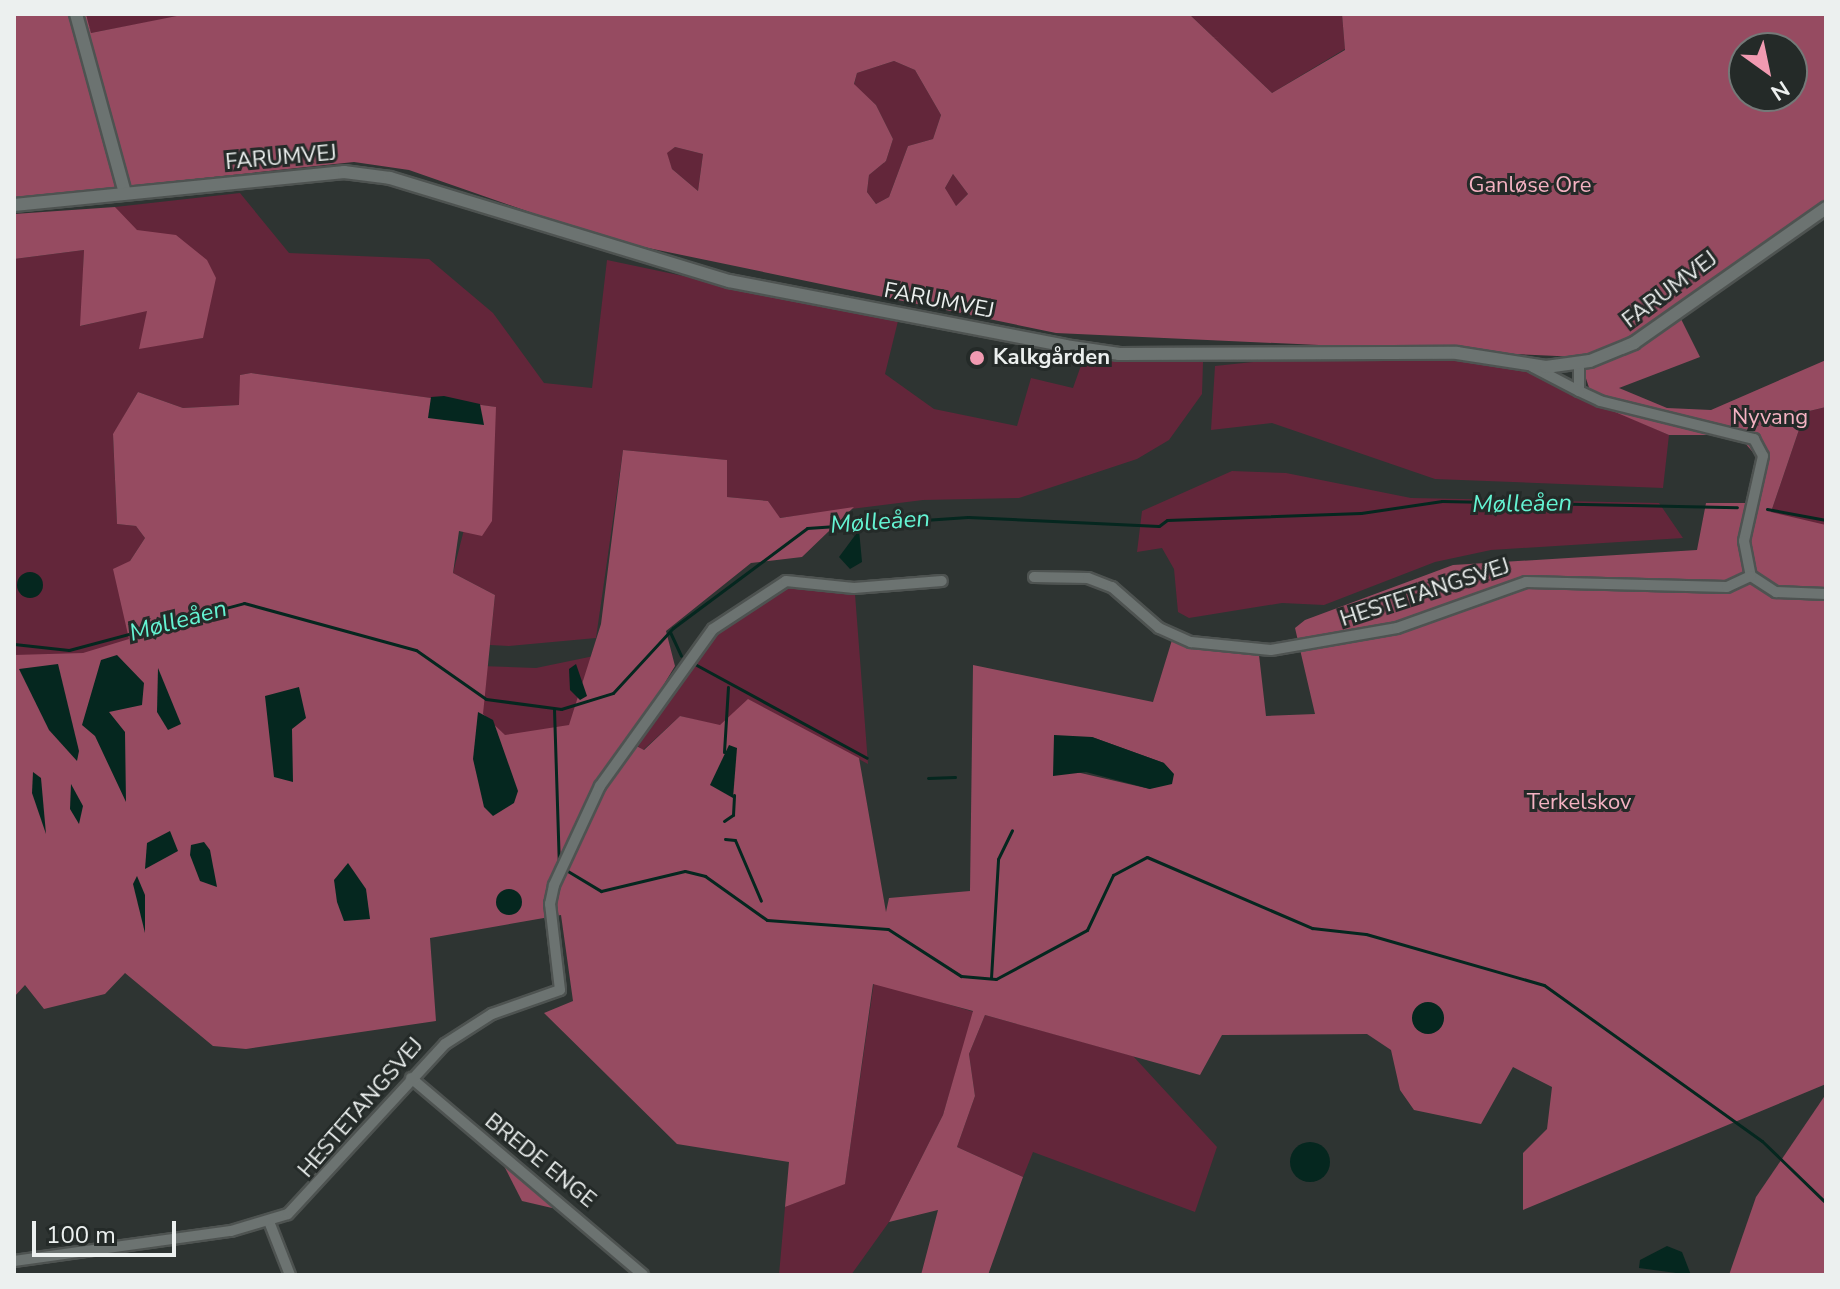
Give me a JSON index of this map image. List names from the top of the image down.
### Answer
{
  "streets": {
    "street": ["FARUMVEJ", "HESTETANGSVEJ", "BREDE ENGE"]
  },
  "crossings": [
    ["HESTETANGSVEJ", "BREDE ENGE"]
  ],
  "water": ["Mølleåen"],
  "parks": ["Ganløse Ore", "Nyvang", "Terkelskov"],
  "places": ["Kalkgården"],
  "scale_bar": "100 m",
  "north": "bottom right"
}
